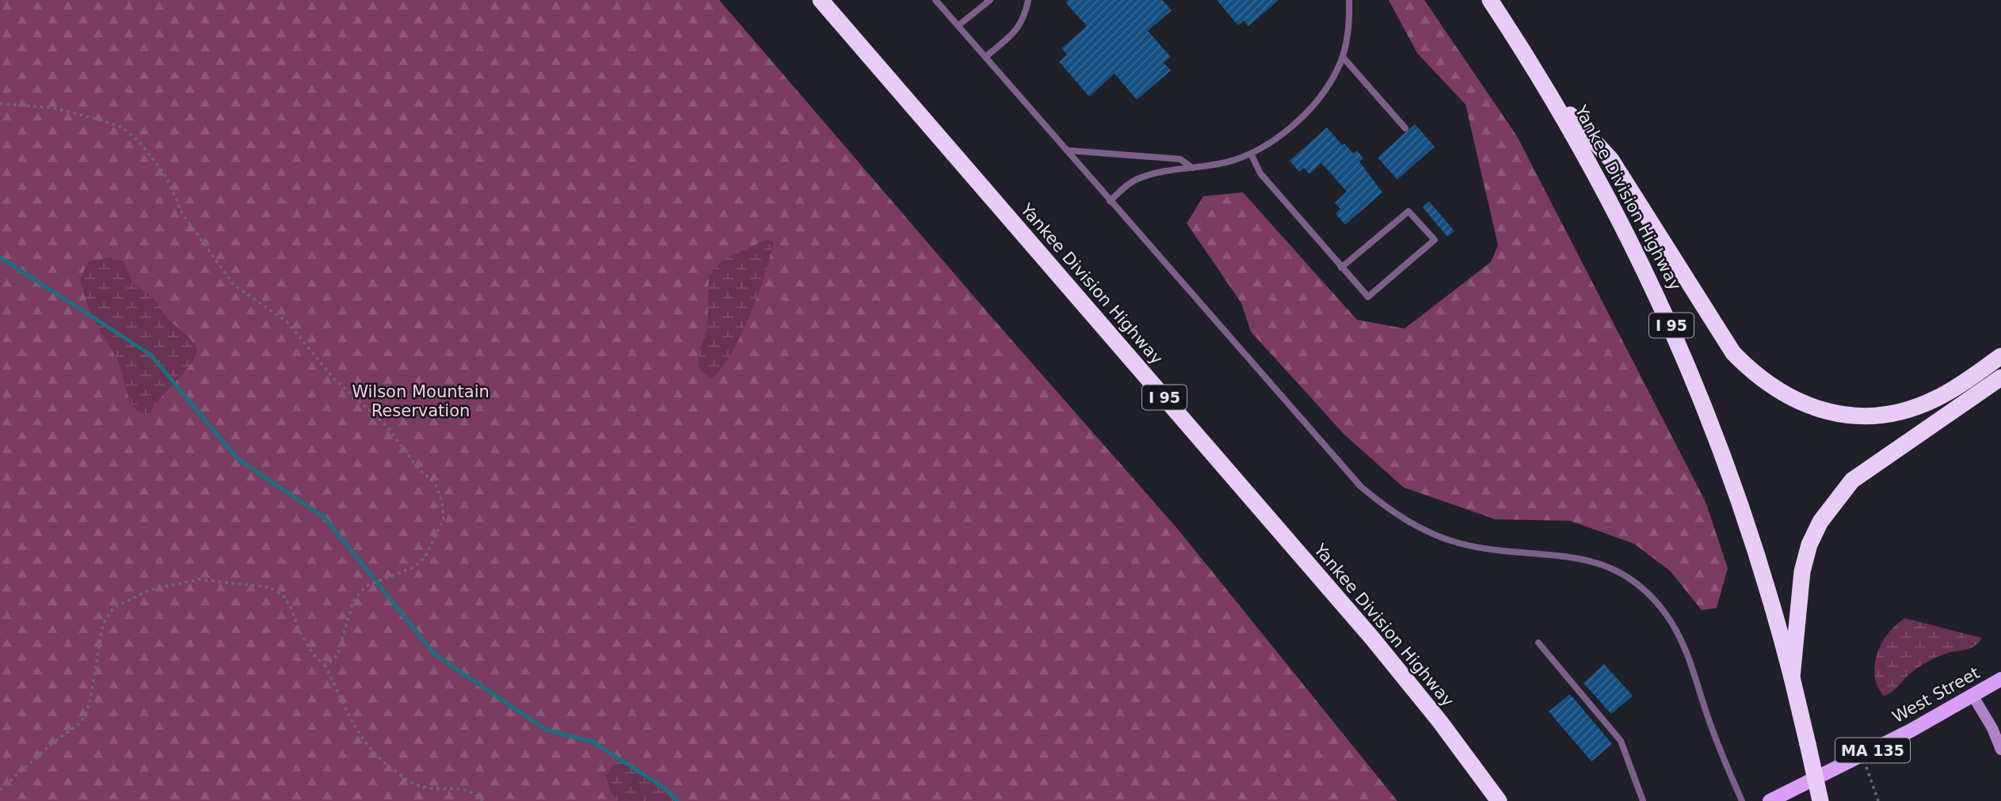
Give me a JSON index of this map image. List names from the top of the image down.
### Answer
{
  "streets": {
    "highway": ["Yankee Division Highway", "I 95"],
    "main road": ["West Street", "MA 135"]
  },
  "crossings": [
    ["Yankee Division Highway", "I 95"]
  ],
  "parks": ["Wilson Mountain Reservation"]
}
